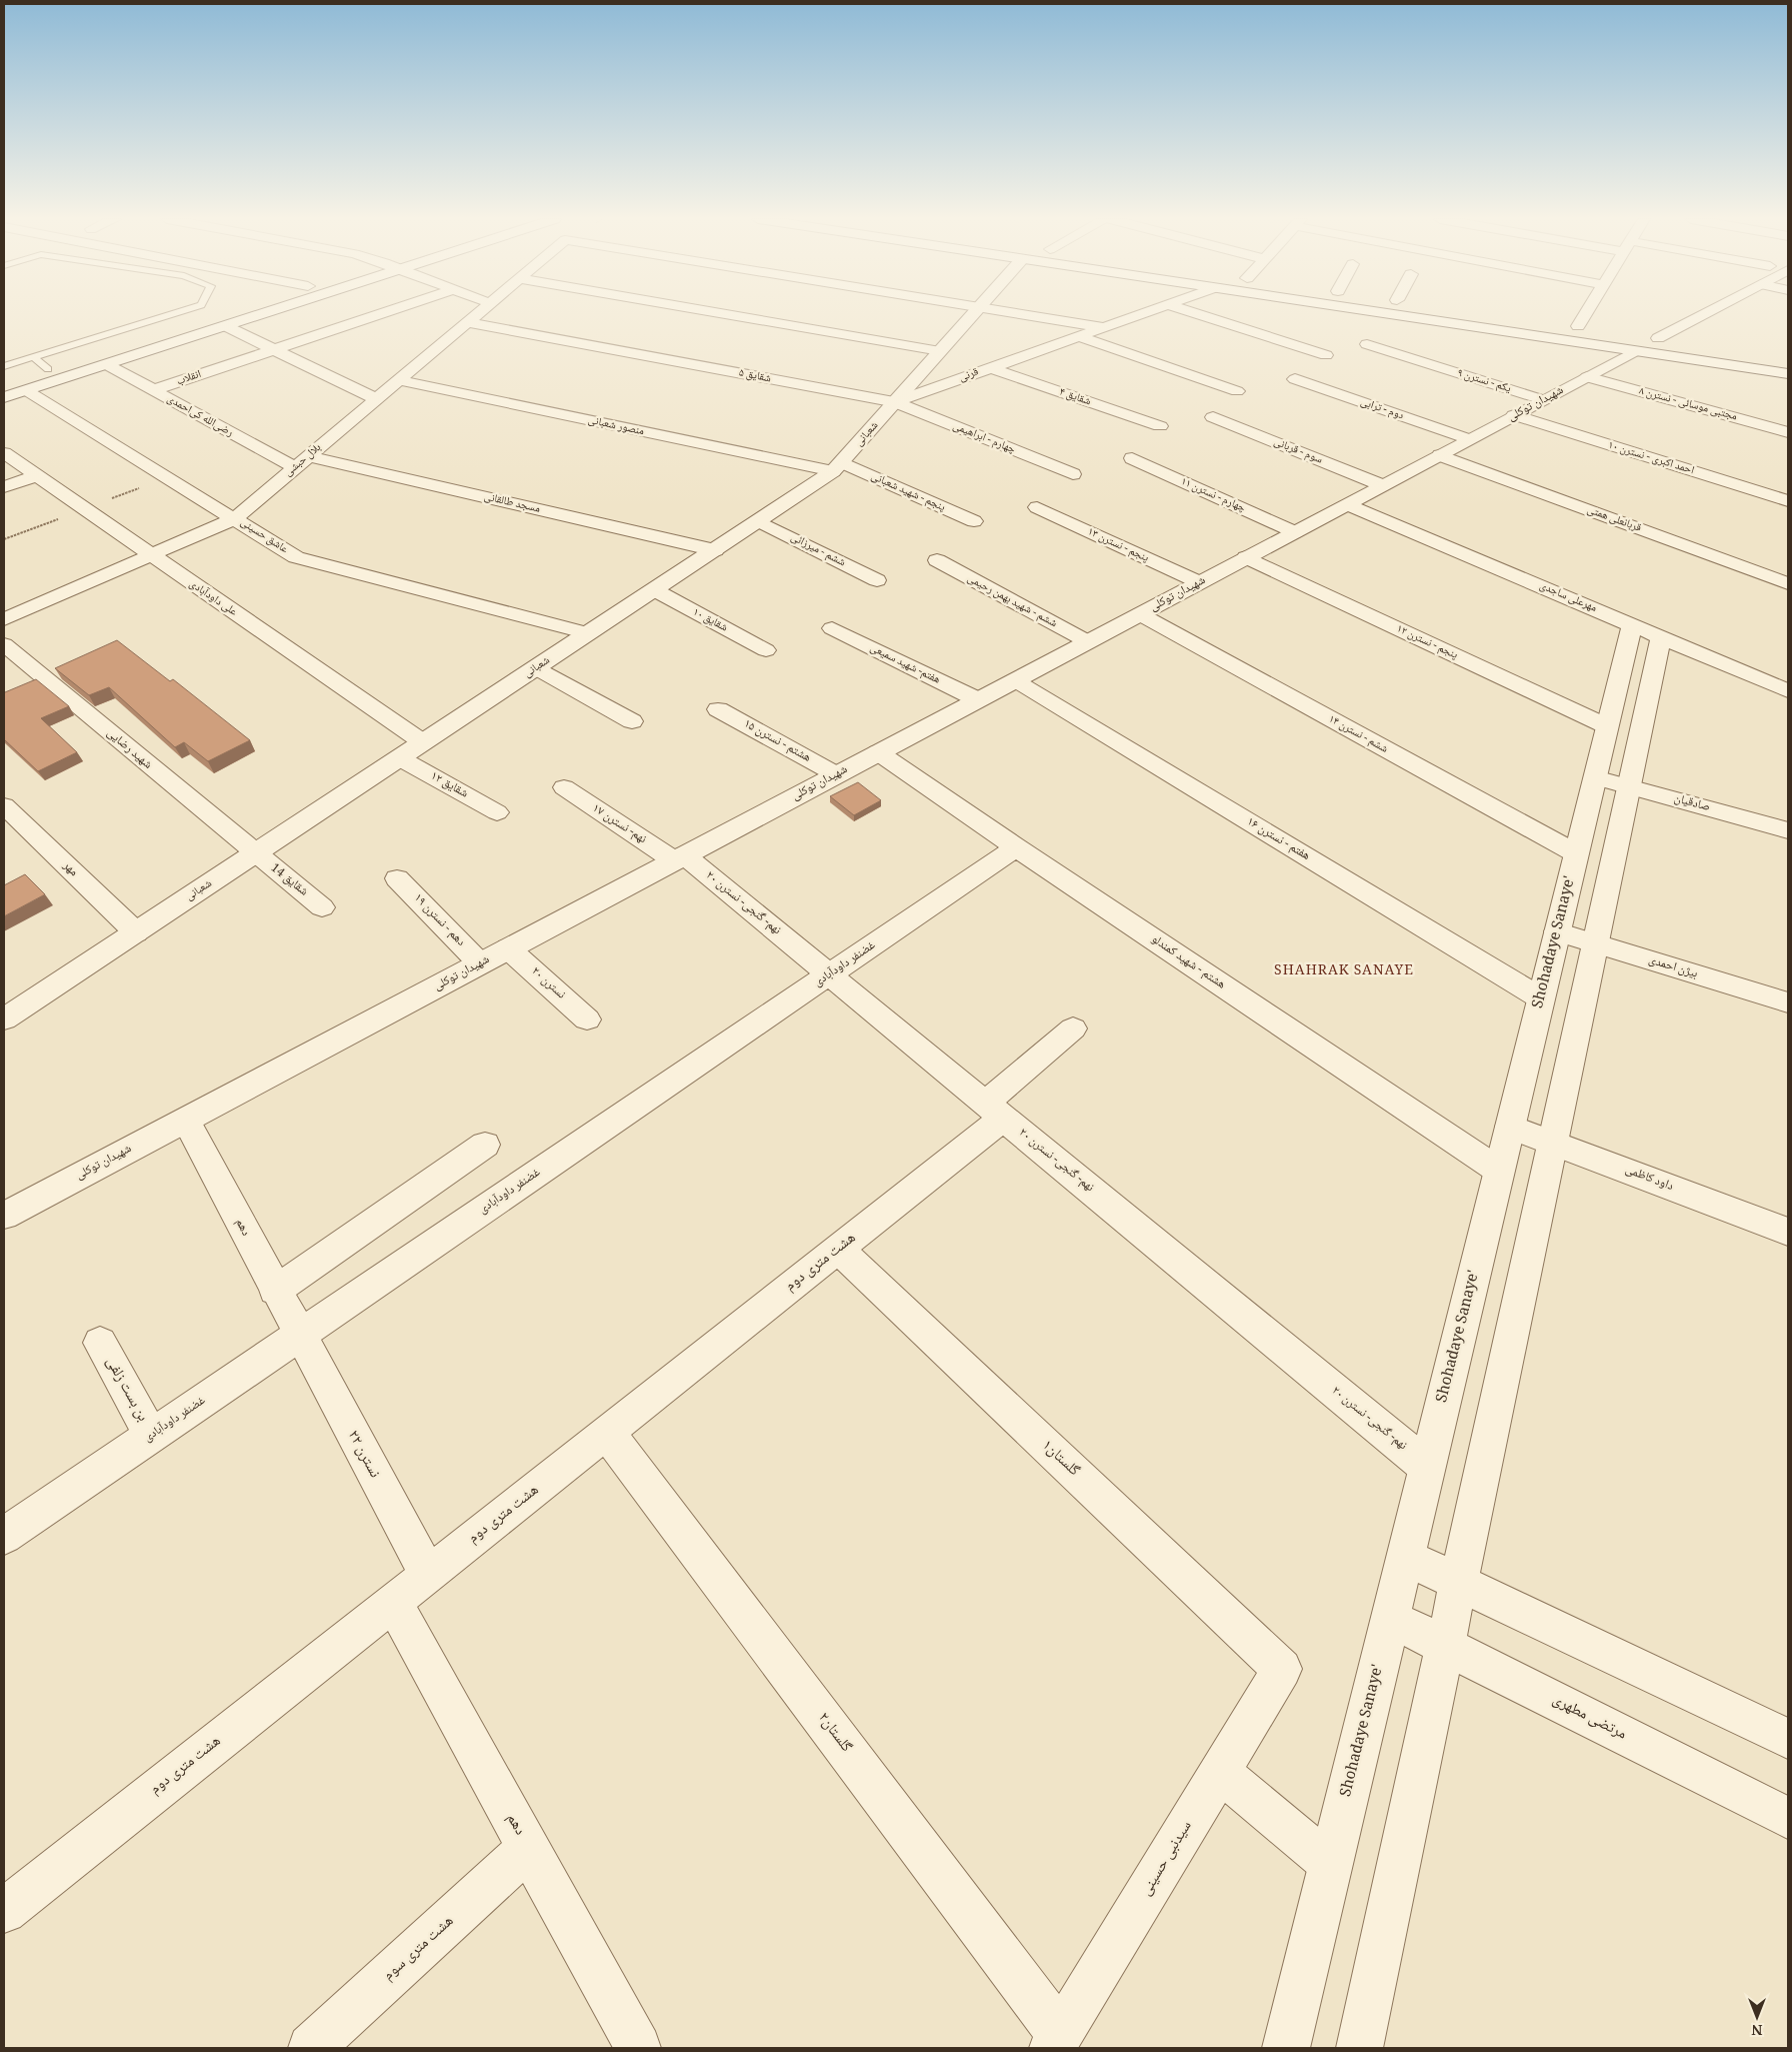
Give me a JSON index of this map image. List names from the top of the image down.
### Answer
{
  "streets": {
    "street": [
      "قرنی",
      "شقایق ۵",
      "انقلاب",
      "یکم - نسترن ۹",
      "شقایق ۴",
      "شهیدان توکلی",
      "مجتبی موسائی - نسترن ۸",
      "دوم - ترابی",
      "رضی‌الله کی‌احمدی",
      "منصور شعبانی",
      "شعبانی",
      "چهارم - ابراهیمی",
      "سوم - قربانی",
      "احمد اکبری - نسترن ۱۰",
      "بلال حبشی",
      "پنجم - شهید شعبانی",
      "چهارم - نسترن ۱۱",
      "مسجد طالقانی",
      "قربانعلی همتی",
      "عاشق حسینی",
      "پنجم - نسترن ۱۳",
      "ششم - میرزائی",
      "مهرعلی ساجدی",
      "علی داودآبادی",
      "ششم - شهید بهمن رحیمی",
      "شقایق ۱۰",
      "پنجم - نسترن ۱۲",
      "هفتم- شهید سمیعی",
      "ششم - نسترن ۱۴",
      "هشتم - نسترن ۱۵",
      "شهید رضایی",
      "شقایق ۱۲",
      "صادقیان",
      "نهم- نسترن ۱۷",
      "هفتم - نسترن ۱۶",
      "مهر",
      "شقایق 14",
      "نهم- گنجی- نسترن ۲۰",
      "دهم - نسترن ۱۹",
      "Shohadaye Sanaye'",
      "هشتم - شهید کمندلو",
      "غضنفر داودآبادی",
      "بیژن احمدی",
      "نسترن ۲۰",
      "داود کاظمی",
      "دهم",
      "هشت متری دوم",
      "بن بست زلفی",
      "نسترن ۲۲",
      "گلستان۱",
      "مرتضی مطهری",
      "گلستان۲",
      "سیدنبی حسینی",
      "هشت متری سوم"
    ]
  },
  "crossings": [
    ["قرنی", "شقایق ۵"],
    ["قرنی", "شقایق ۴"],
    ["قرنی", "شعبانی"],
    ["قرنی", "چهارم - ابراهیمی"],
    ["شقایق ۵", "شعبانی"],
    ["شقایق ۵", "چهارم - ابراهیمی"],
    ["شقایق ۵", "بلال حبشی"],
    ["انقلاب", "رضی‌الله کی‌احمدی"],
    ["یکم - نسترن ۹", "شهیدان توکلی"],
    ["شهیدان توکلی", "مجتبی موسائی - نسترن ۸"],
    ["شهیدان توکلی", "دوم - ترابی"],
    ["شهیدان توکلی", "سوم - قربانی"],
    ["شهیدان توکلی", "احمد اکبری - نسترن ۱۰"],
    ["شهیدان توکلی", "چهارم - نسترن ۱۱"],
    ["شهیدان توکلی", "قربانعلی همتی"],
    ["شهیدان توکلی", "پنجم - نسترن ۱۳"],
    ["شهیدان توکلی", "مهرعلی ساجدی"],
    ["شهیدان توکلی", "ششم - شهید بهمن رحیمی"],
    ["شهیدان توکلی", "پنجم - نسترن ۱۲"],
    ["شهیدان توکلی", "هفتم- شهید سمیعی"],
    ["شهیدان توکلی", "ششم - نسترن ۱۴"],
    ["شهیدان توکلی", "هشتم - نسترن ۱۵"],
    ["شهیدان توکلی", "نهم- نسترن ۱۷"],
    ["شهیدان توکلی", "هفتم - نسترن ۱۶"],
    ["شهیدان توکلی", "نهم- گنجی- نسترن ۲۰"],
    ["شهیدان توکلی", "دهم - نسترن ۱۹"],
    ["شهیدان توکلی", "هشتم - شهید کمندلو"],
    ["شهیدان توکلی", "نسترن ۲۰"],
    ["شهیدان توکلی", "دهم"],
    ["رضی‌الله کی‌احمدی", "بلال حبشی"],
    ["منصور شعبانی", "شعبانی"],
    ["منصور شعبانی", "بلال حبشی"],
    ["منصور شعبانی", "پنجم - شهید شعبانی"],
    ["شعبانی", "چهارم - ابراهیمی"],
    ["شعبانی", "پنجم - شهید شعبانی"],
    ["شعبانی", "مسجد طالقانی"],
    ["شعبانی", "عاشق حسینی"],
    ["شعبانی", "ششم - میرزائی"],
    ["شعبانی", "علی داودآبادی"],
    ["شعبانی", "شقایق ۱۰"],
    ["شعبانی", "شهید رضایی"],
    ["شعبانی", "شقایق ۱۲"],
    ["شعبانی", "مهر"],
    ["شعبانی", "شقایق 14"],
    ["بلال حبشی", "مسجد طالقانی"],
    ["بلال حبشی", "عاشق حسینی"],
    ["بلال حبشی", "علی داودآبادی"],
    ["مهرعلی ساجدی", "Shohadaye Sanaye'"],
    ["پنجم - نسترن ۱۲", "Shohadaye Sanaye'"],
    ["ششم - نسترن ۱۴", "Shohadaye Sanaye'"],
    ["شهید رضایی", "شقایق 14"],
    ["صادقیان", "Shohadaye Sanaye'"],
    ["نهم- نسترن ۱۷", "نهم- گنجی- نسترن ۲۰"],
    ["هفتم - نسترن ۱۶", "Shohadaye Sanaye'"],
    ["نهم- گنجی- نسترن ۲۰", "Shohadaye Sanaye'"],
    ["نهم- گنجی- نسترن ۲۰", "غضنفر داودآبادی"],
    ["نهم- گنجی- نسترن ۲۰", "هشت متری دوم"],
    ["Shohadaye Sanaye'", "هشتم - شهید کمندلو"],
    ["Shohadaye Sanaye'", "بیژن احمدی"],
    ["Shohadaye Sanaye'", "داود کاظمی"],
    ["Shohadaye Sanaye'", "مرتضی مطهری"],
    ["هشتم - شهید کمندلو", "غضنفر داودآبادی"],
    ["غضنفر داودآبادی", "دهم"],
    ["غضنفر داودآبادی", "بن بست زلفی"],
    ["غضنفر داودآبادی", "نسترن ۲۲"],
    ["دهم", "هشت متری دوم"],
    ["دهم", "نسترن ۲۲"],
    ["دهم", "هشت متری سوم"],
    ["هشت متری دوم", "نسترن ۲۲"],
    ["هشت متری دوم", "گلستان۱"],
    ["هشت متری دوم", "گلستان۲"],
    ["گلستان۱", "سیدنبی حسینی"],
    ["گلستان۲", "سیدنبی حسینی"]
  ],
  "districts": ["SHAHRAK SANAYE"],
  "north": "bottom"
}
